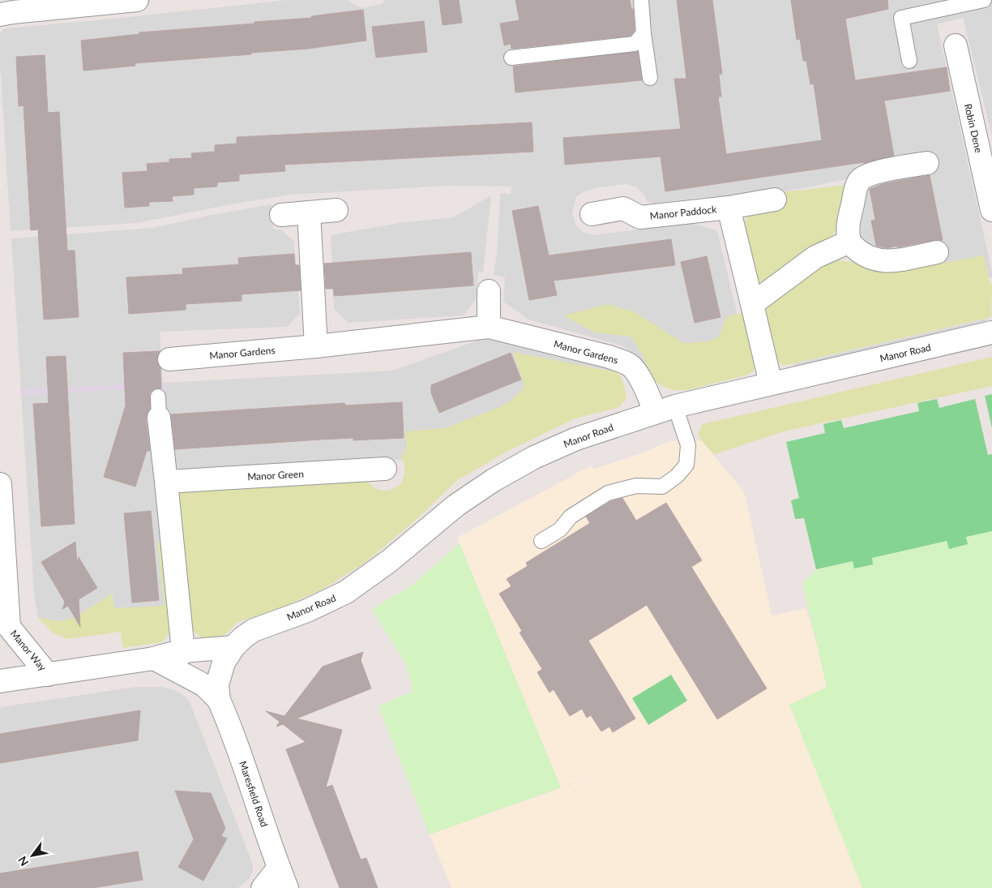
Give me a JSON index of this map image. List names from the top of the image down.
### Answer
{
  "streets": {
    "street": [
      "Robin Dene",
      "Manor Paddock",
      "Manor Gardens",
      "Manor Road",
      "Manor Green",
      "Manor Way",
      "Maresfield Road"
    ]
  },
  "crossings": [
    ["Manor Paddock", "Manor Road"],
    ["Manor Gardens", "Manor Road"],
    ["Manor Road", "Maresfield Road"]
  ],
  "north": "bottom left"
}
